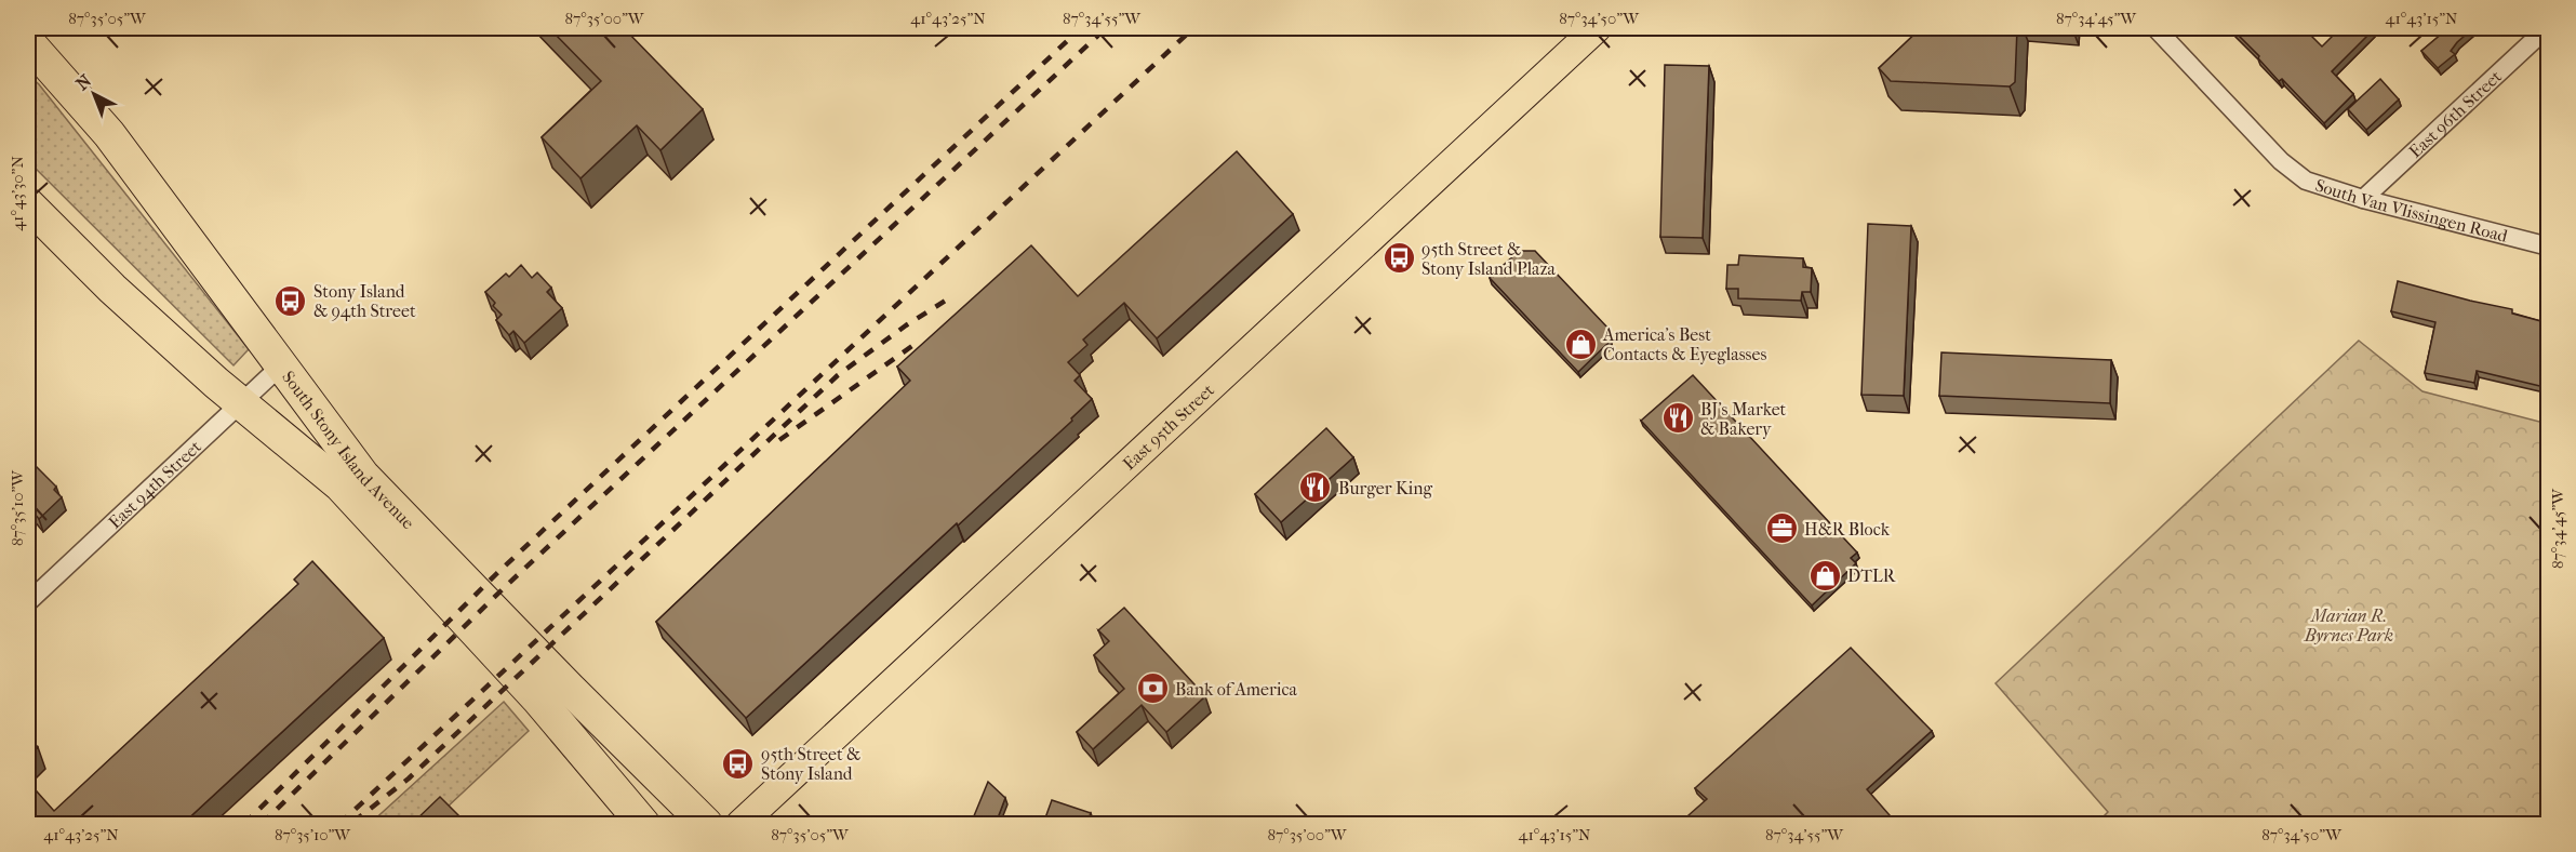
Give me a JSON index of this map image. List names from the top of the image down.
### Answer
{
  "streets": {
    "highway": ["South Stony Island Avenue"],
    "main road": ["East 95th Street"],
    "street": ["East 96th Street", "South Van Vlissingen Road", "East 94th Street"]
  },
  "crossings": [
    ["East 96th Street", "South Van Vlissingen Road"],
    ["South Stony Island Avenue", "East 94th Street"]
  ],
  "parks": ["Marian R. Byrnes Park"],
  "places": {
    "bus stop": ["95th Street & Stony Island Plaza", "Stony Island & 94th Street", "95th Street & Stony Island"],
    "shop": ["America's Best Contacts & Eyeglasses", "DTLR"],
    "restaurant": ["BJ's Market & Bakery", "Burger King"],
    "office": ["H&R Block"],
    "bank": ["Bank of America"]
  },
  "north": "top left",
  "coordinates": [
    "87°35'05\"W",
    "87°35'00\"W",
    "41°43'25\"N",
    "87°34'55\"W",
    "87°34'50\"W",
    "87°34'45\"W",
    "41°43'15\"N",
    "41°43'30\"N",
    "87°35'10\"W"
  ]
}
